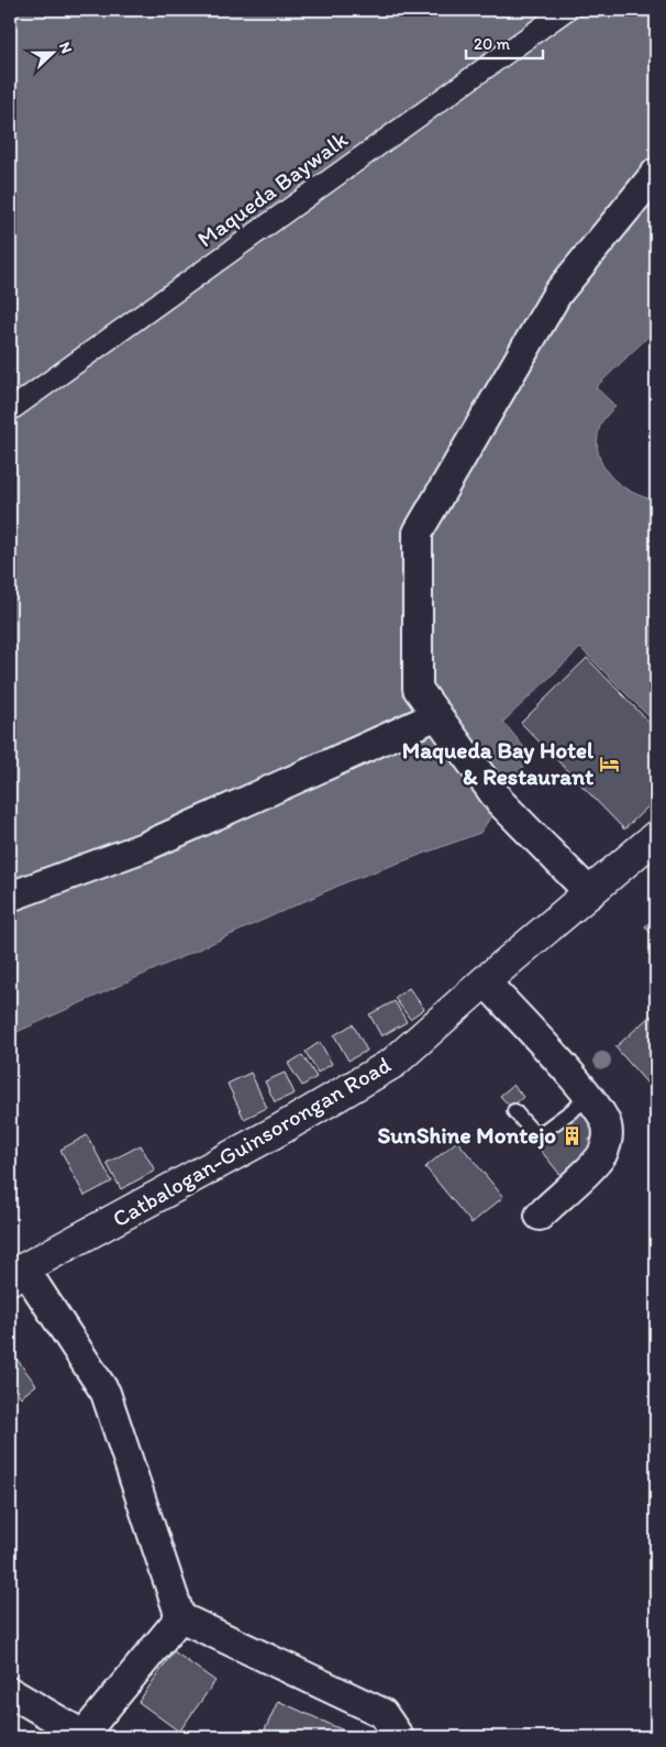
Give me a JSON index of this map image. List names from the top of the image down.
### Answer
{
  "streets": {
    "street": ["Maqueda Baywalk", "Catbalogan-Guinsorongan Road"]
  },
  "places": {
    "hotel": ["Maqueda Bay Hotel & Restaurant"],
    "building": ["SunShine Montejo"]
  },
  "scale_bar": "20 m",
  "north": "right"
}
